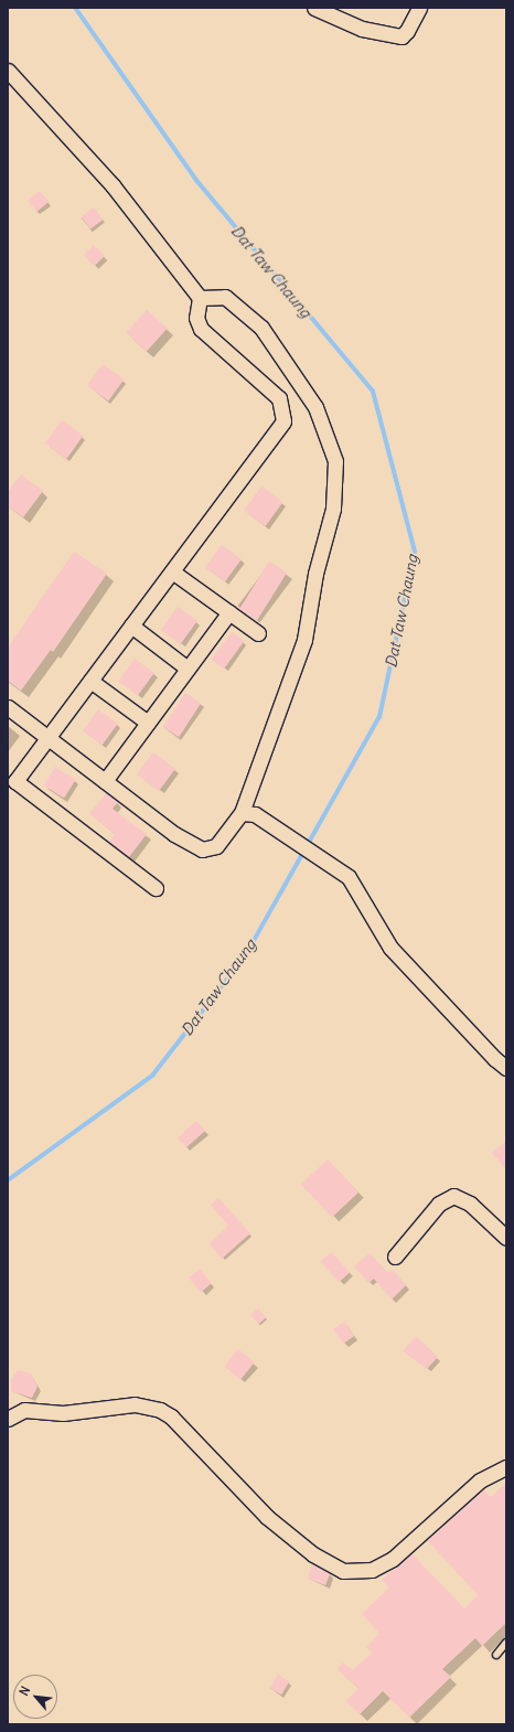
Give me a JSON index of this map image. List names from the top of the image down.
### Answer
{
  "water": ["Dat Taw Chaung"],
  "north": "top left"
}
